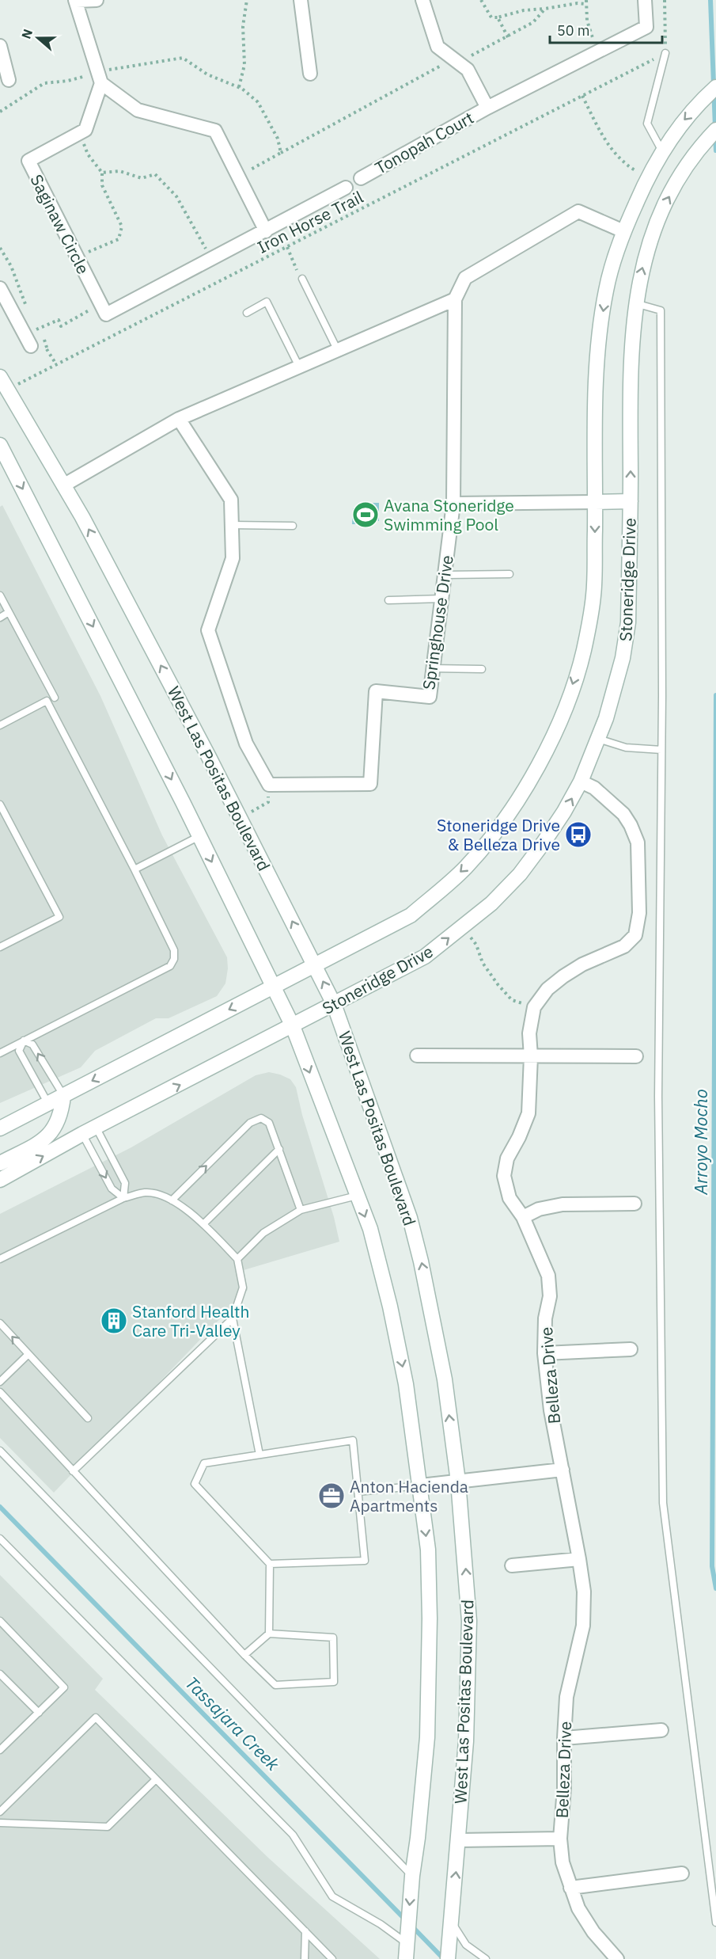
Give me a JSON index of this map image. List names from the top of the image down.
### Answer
{
  "streets": {
    "main road": ["Stoneridge Drive", "West Las Positas Boulevard"],
    "street": [
      "Tonopah Court",
      "Saginaw Circle",
      "Springhouse Drive",
      "Belleza Drive"
    ],
    "path": ["Iron Horse Trail"]
  },
  "crossings": [
    ["Stoneridge Drive", "Springhouse Drive"],
    ["Stoneridge Drive", "West Las Positas Boulevard"],
    ["Stoneridge Drive", "Belleza Drive"]
  ],
  "water": ["Arroyo Mocho", "Tassajara Creek"],
  "places": {
    "sports": ["Avana Stoneridge Swimming Pool"],
    "bus stop": ["Stoneridge Drive & Belleza Drive"],
    "building": ["Stanford Health Care Tri-Valley"],
    "office": ["Anton Hacienda Apartments"]
  },
  "scale_bar": "50 m",
  "north": "left"
}
